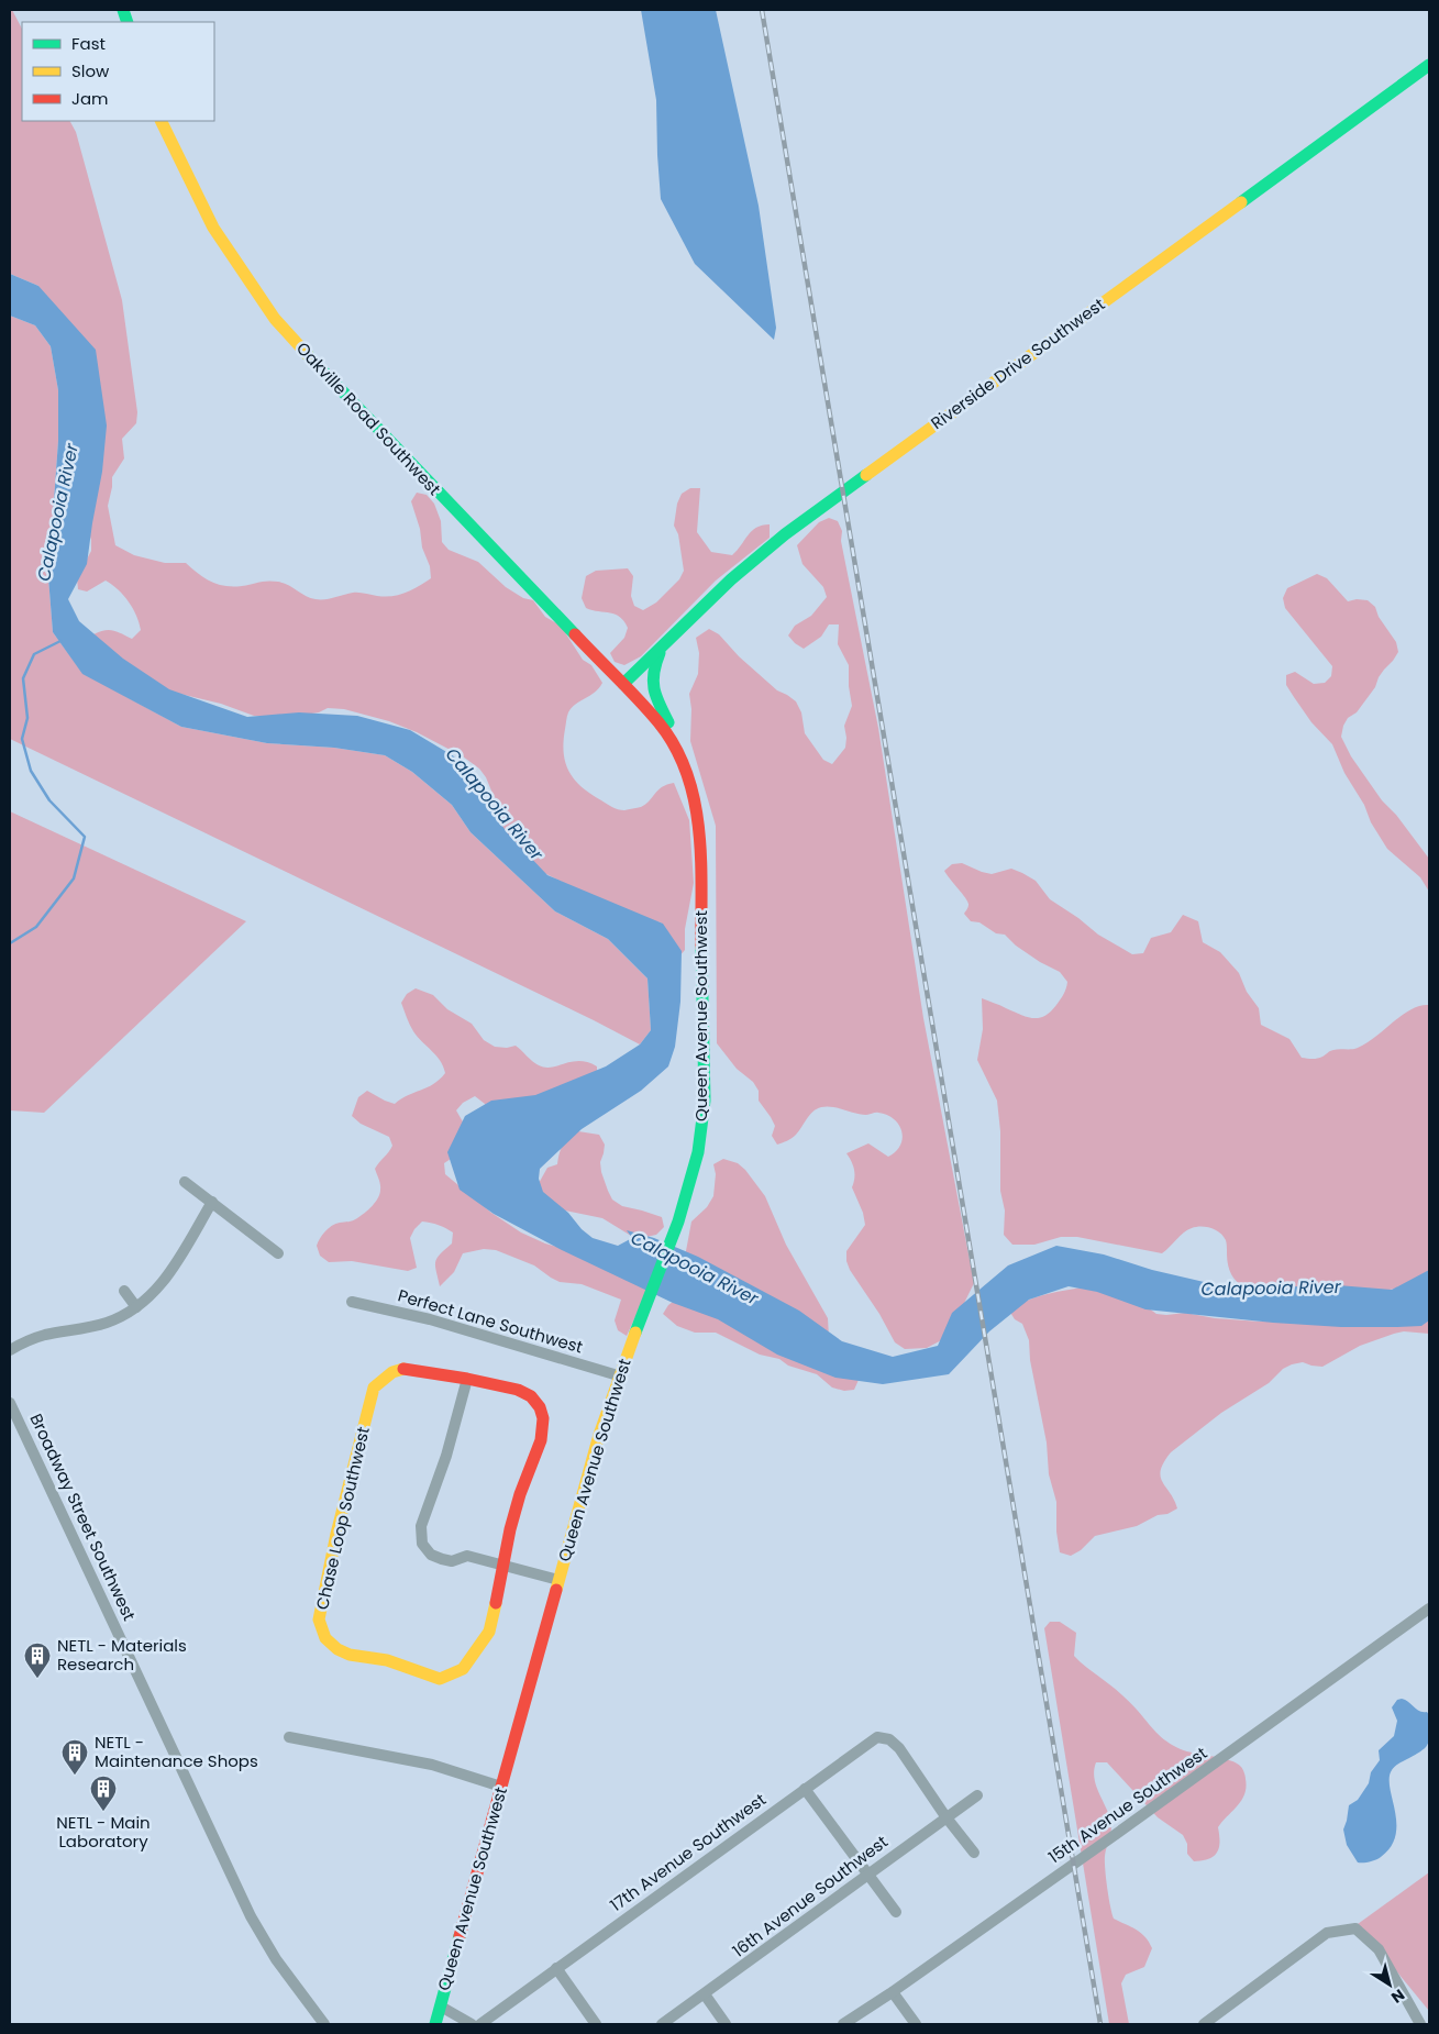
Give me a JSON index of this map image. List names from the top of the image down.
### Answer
{
  "streets": {
    "main road": [
      "Riverside Drive Southwest",
      "Oakville Road Southwest",
      "Queen Avenue Southwest",
      "Chase Loop Southwest"
    ],
    "street": [
      "Perfect Lane Southwest",
      "Broadway Street Southwest",
      "15th Avenue Southwest",
      "17th Avenue Southwest",
      "16th Avenue Southwest"
    ]
  },
  "crossings": [
    ["Riverside Drive Southwest", "Oakville Road Southwest"],
    ["Riverside Drive Southwest", "Queen Avenue Southwest"],
    ["Oakville Road Southwest", "Queen Avenue Southwest"],
    ["Queen Avenue Southwest", "Perfect Lane Southwest"],
    ["17th Avenue Southwest", "16th Avenue Southwest"]
  ],
  "water": ["Calapooia River"],
  "places": {
    "building": ["NETL - Materials Research", "NETL - Maintenance Shops", "NETL - Main Laboratory"]
  },
  "legend": ["Fast", "Slow", "Jam"],
  "north": "bottom right"
}
